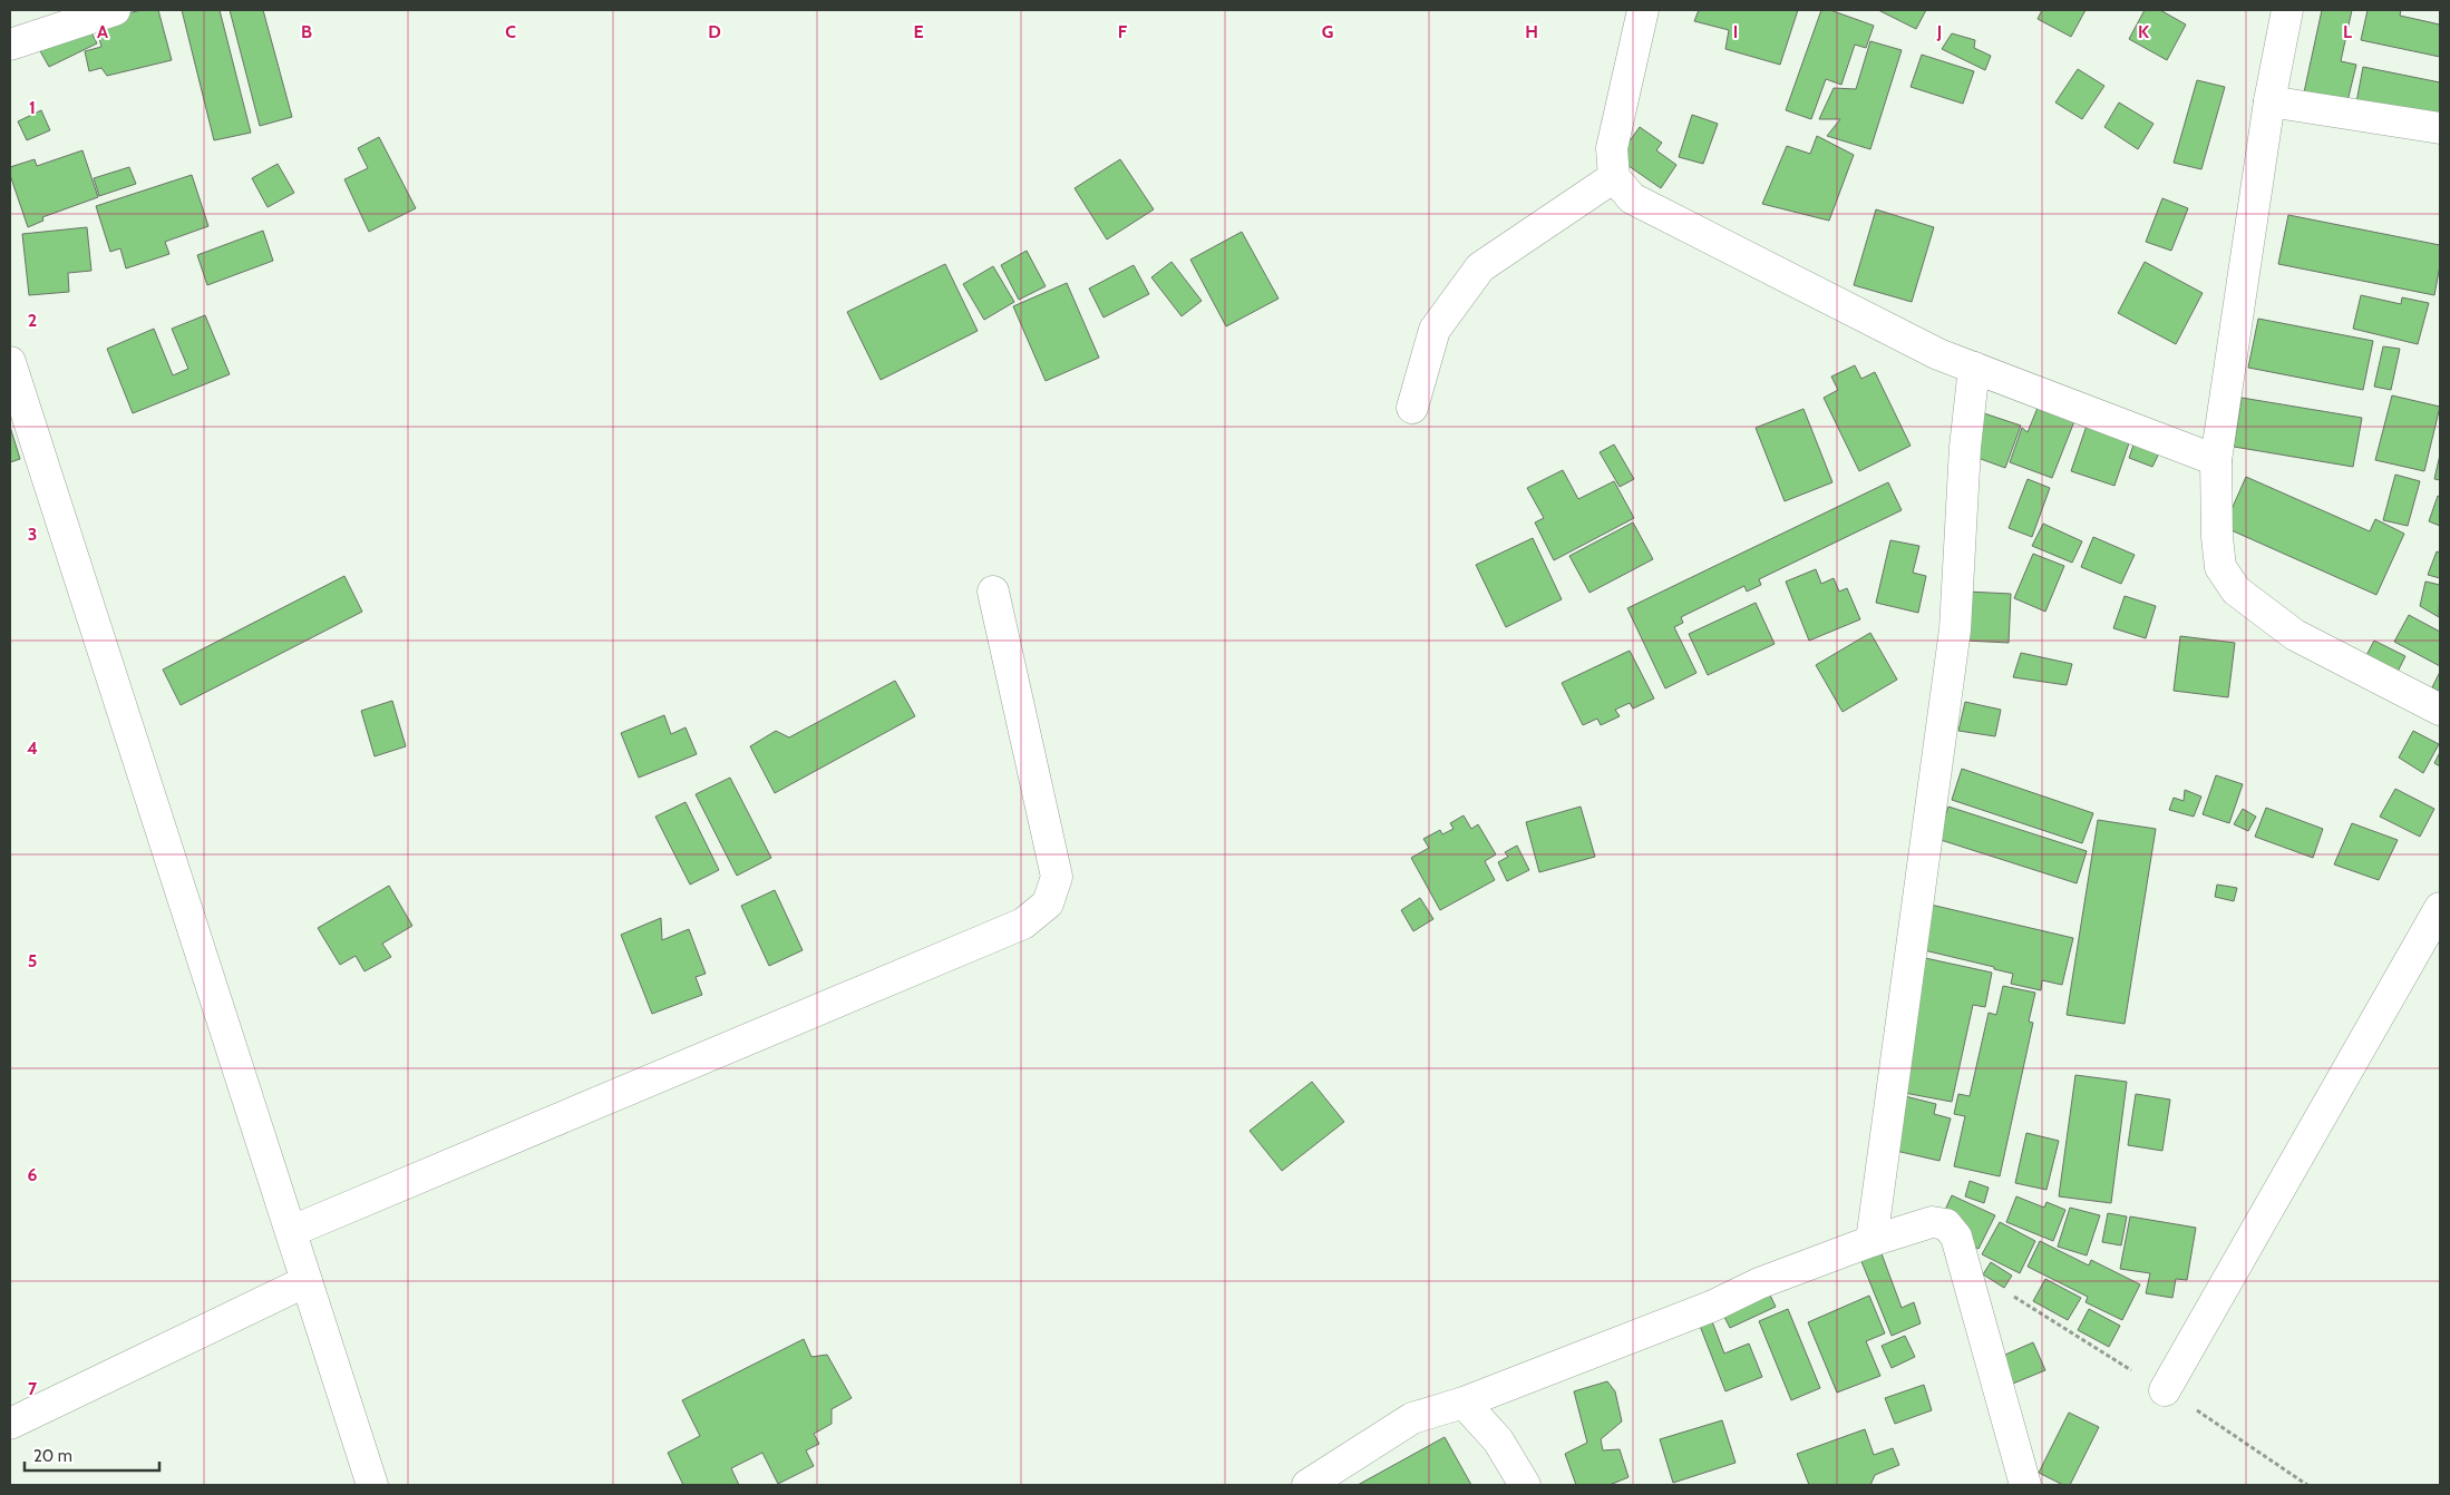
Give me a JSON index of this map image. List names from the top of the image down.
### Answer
{
  "scale_bar": "20 m",
  "grid": {
    "columns": [
      "A",
      "B",
      "C",
      "D",
      "E",
      "F",
      "G",
      "H",
      "I",
      "J",
      "K",
      "L"
    ],
    "rows": [
      "1",
      "2",
      "3",
      "4",
      "5",
      "6",
      "7"
    ]
  }
}
